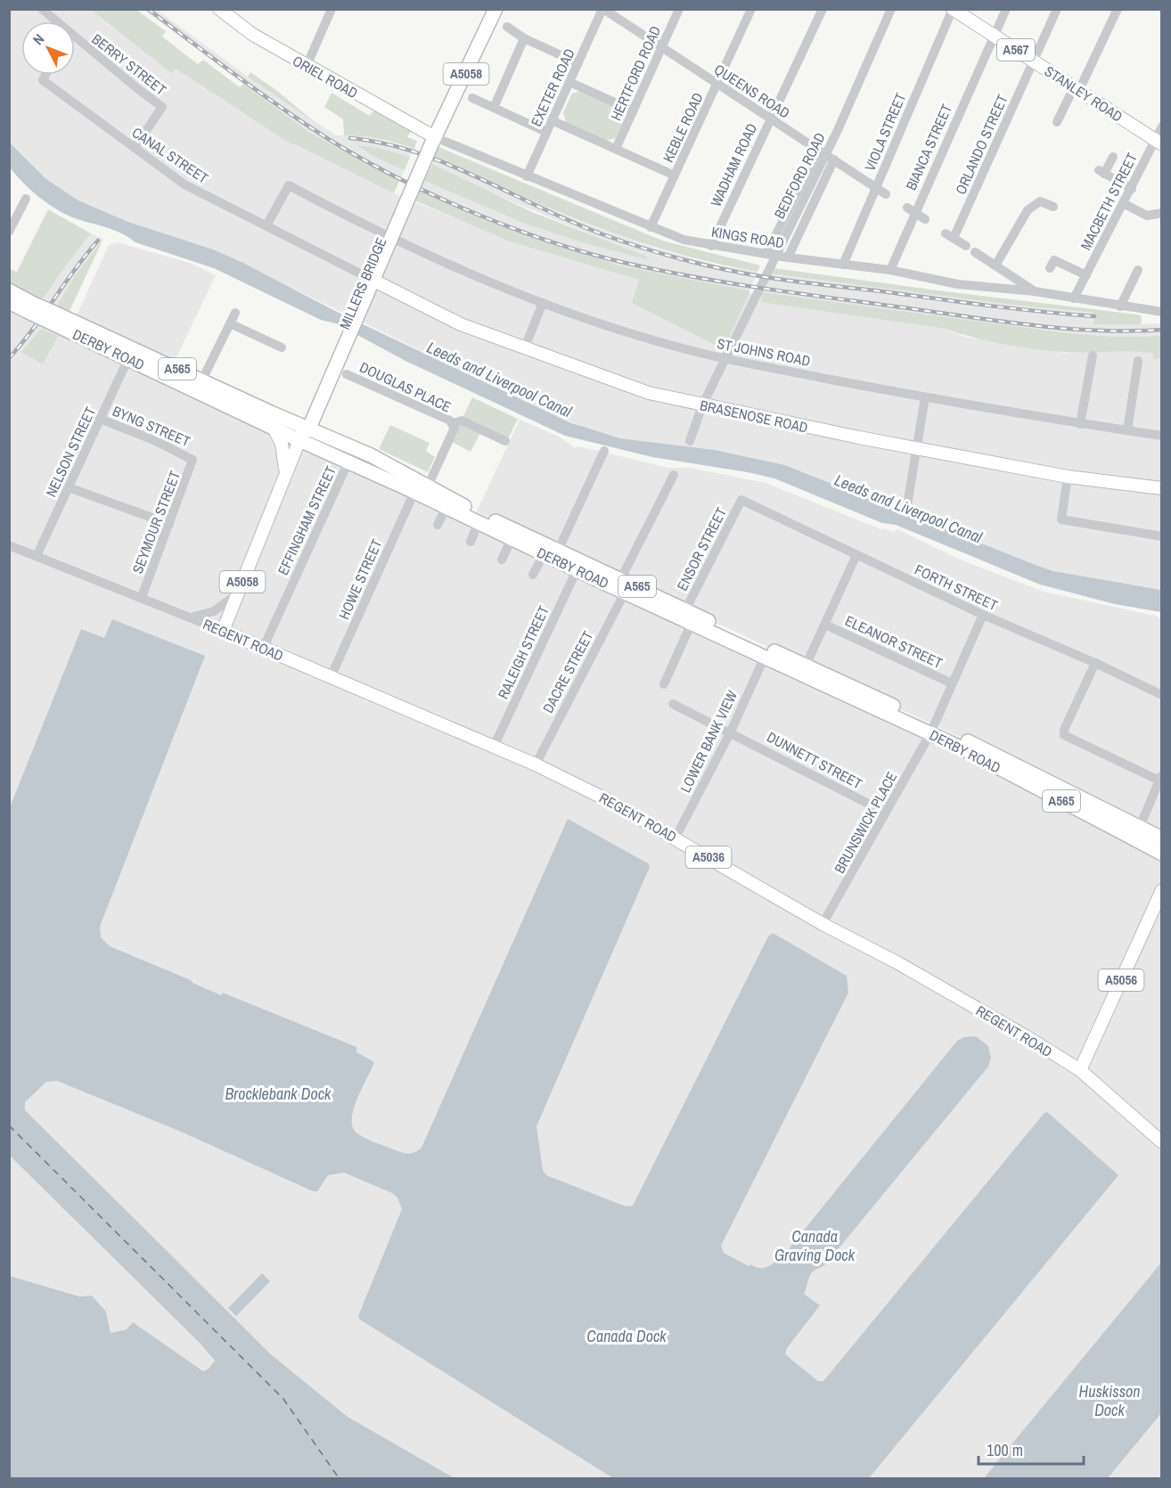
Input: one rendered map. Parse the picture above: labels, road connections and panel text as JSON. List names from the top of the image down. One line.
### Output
{"streets":{"highway":["A5058","MILLERS BRIDGE","DERBY ROAD","A565"],"main road":["A567","ORIEL ROAD","STANLEY ROAD","BRASENOSE ROAD","REGENT ROAD","A5036","A5056"],"street":["BERRY STREET","HERTFORD ROAD","EXETER ROAD","QUEENS ROAD","KEBLE ROAD","VIOLA STREET","ORLANDO STREET","BIANCA STREET","CANAL STREET","WADHAM ROAD","BEDFORD ROAD","MACBETH STREET","KINGS ROAD","ST JOHNS ROAD","DOUGLAS PLACE","BYNG STREET","NELSON STREET","EFFINGHAM STREET","SEYMOUR STREET","ENSOR STREET","HOWE STREET","FORTH STREET","ELEANOR STREET","RALEIGH STREET","DACRE STREET","LOWER BANK VIEW","DUNNETT STREET","BRUNSWICK PLACE"]},"crossings":[["BERRY STREET","CANAL STREET"],["HERTFORD ROAD","QUEENS ROAD"],["A5058","ORIEL ROAD"],["A5058","KINGS ROAD"],["A5058","MILLERS BRIDGE"],["ORIEL ROAD","KINGS ROAD"],["ORIEL ROAD","MILLERS BRIDGE"],["EXETER ROAD","QUEENS ROAD"],["EXETER ROAD","KINGS ROAD"],["QUEENS ROAD","KEBLE ROAD"],["QUEENS ROAD","VIOLA STREET"],["QUEENS ROAD","WADHAM ROAD"],["QUEENS ROAD","BEDFORD ROAD"],["STANLEY ROAD","VIOLA STREET"],["STANLEY ROAD","ORLANDO STREET"],["STANLEY ROAD","BIANCA STREET"],["STANLEY ROAD","MACBETH STREET"],["KEBLE ROAD","KINGS ROAD"],["VIOLA STREET","KINGS ROAD"],["BIANCA STREET","KINGS ROAD"],["CANAL STREET","MILLERS BRIDGE"],["CANAL STREET","ST JOHNS ROAD"],["CANAL STREET","BRASENOSE ROAD"],["WADHAM ROAD","KINGS ROAD"],["BEDFORD ROAD","KINGS ROAD"],["BEDFORD ROAD","ST JOHNS ROAD"],["BEDFORD ROAD","BRASENOSE ROAD"],["MACBETH STREET","KINGS ROAD"],["KINGS ROAD","MILLERS BRIDGE"],["MILLERS BRIDGE","DERBY ROAD"],["MILLERS BRIDGE","BRASENOSE ROAD"],["MILLERS BRIDGE","REGENT ROAD"],["DERBY ROAD","DOUGLAS PLACE"],["DERBY ROAD","NELSON STREET"],["DERBY ROAD","EFFINGHAM STREET"],["DERBY ROAD","ENSOR STREET"],["DERBY ROAD","HOWE STREET"],["DERBY ROAD","RALEIGH STREET"],["DERBY ROAD","DACRE STREET"],["DERBY ROAD","LOWER BANK VIEW"],["DERBY ROAD","BRUNSWICK PLACE"],["BYNG STREET","NELSON STREET"],["BYNG STREET","SEYMOUR STREET"],["NELSON STREET","REGENT ROAD"],["EFFINGHAM STREET","REGENT ROAD"],["SEYMOUR STREET","REGENT ROAD"],["ENSOR STREET","FORTH STREET"],["HOWE STREET","REGENT ROAD"],["FORTH STREET","BRUNSWICK PLACE"],["REGENT ROAD","RALEIGH STREET"],["REGENT ROAD","DACRE STREET"],["REGENT ROAD","LOWER BANK VIEW"],["REGENT ROAD","BRUNSWICK PLACE"],["REGENT ROAD","A5056"],["ELEANOR STREET","BRUNSWICK PLACE"],["LOWER BANK VIEW","DUNNETT STREET"],["DUNNETT STREET","BRUNSWICK PLACE"]],"water":["Leeds and Liverpool Canal","Brocklebank Dock","Canada Graving Dock","Canada Dock","Huskisson Dock"],"scale_bar":"100 m","north":"top left"}
